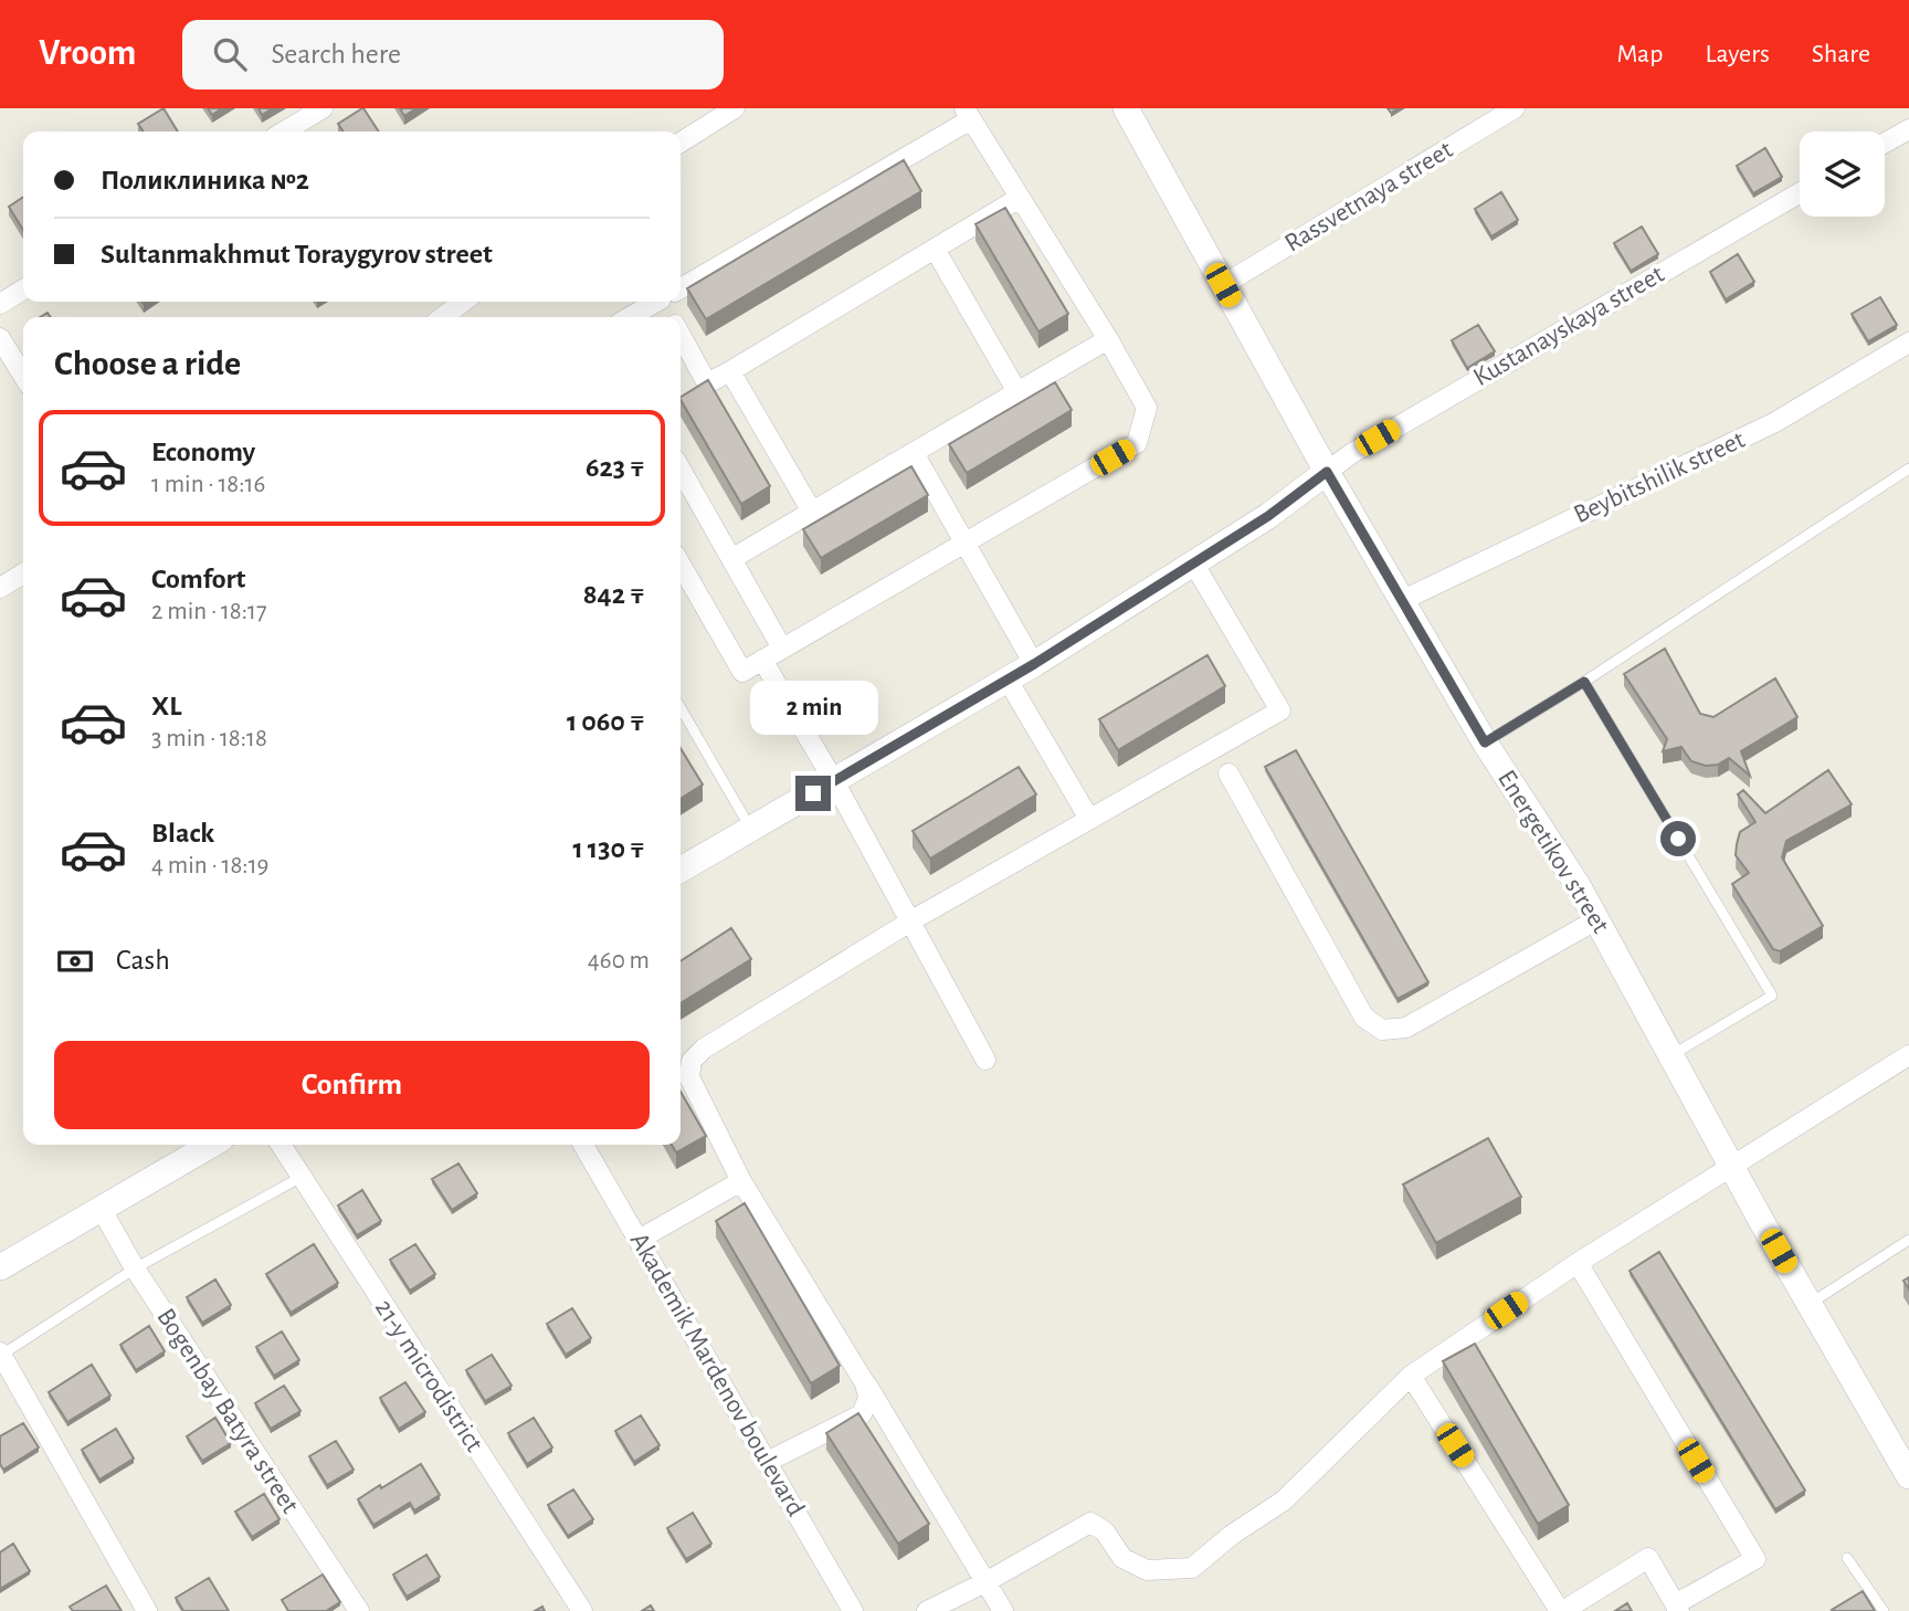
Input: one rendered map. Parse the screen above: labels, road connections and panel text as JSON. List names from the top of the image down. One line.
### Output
{"streets":{"main road":["Energetikov street"],"street":["Rassvetnaya street","Kustanayskaya street","Beybitshilik street","Akademik Mardenov boulevard","21-y microdistrict","Bogenbay Batyra street"]},"crossings":[["Rassvetnaya street","Energetikov street"],["Kustanayskaya street","Energetikov street"],["Beybitshilik street","Energetikov street"]],"page":{"header":"Vroom","search":"Search here","nav":["Map","Layers","Share"],"banner":["Поликлиника №2","Sultanmakhmut Toraygyrov street"],"heading":"Choose a ride","list":[{"name":"Economy","note":"1 min · 18:16","value":"623 ₸"},{"name":"Comfort","note":"2 min · 18:17","value":"842 ₸"},{"name":"XL","note":"3 min · 18:18","value":"1 060 ₸"},{"name":"Black","note":"4 min · 18:19","value":"1 130 ₸"}],"bubble":"2 min","pay":["Cash","460 m"],"buttons":"Confirm"}}
